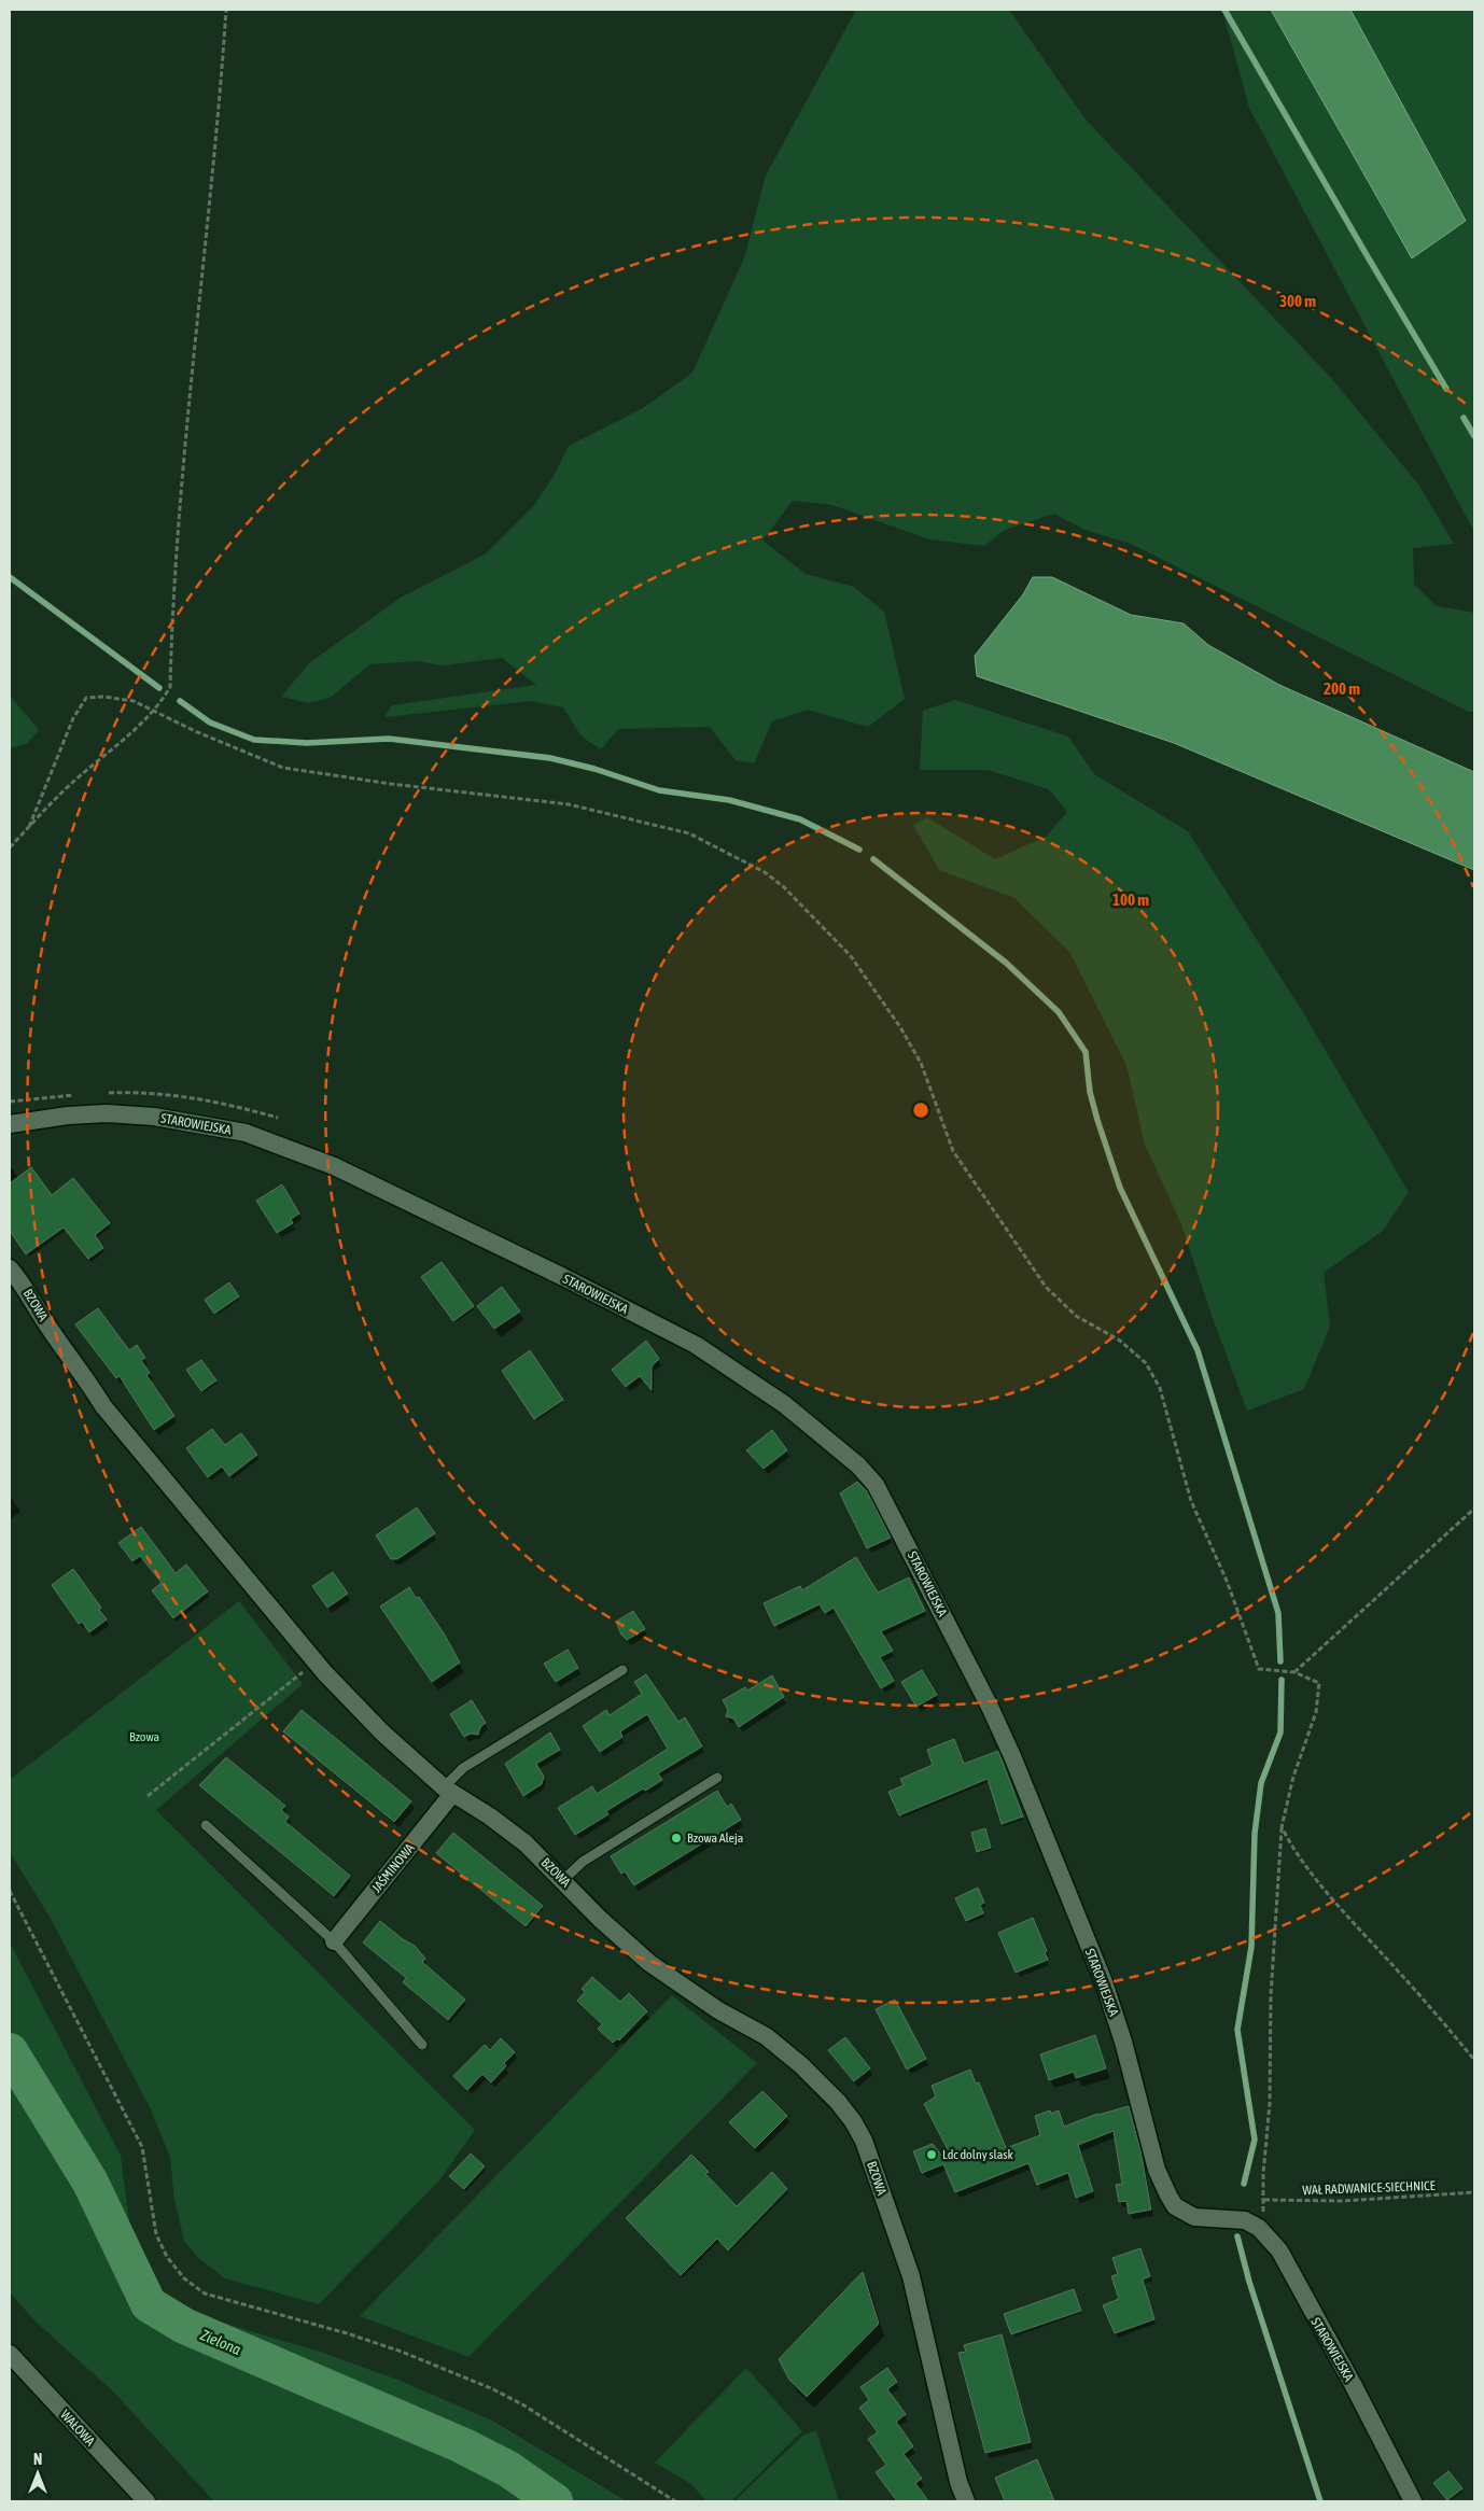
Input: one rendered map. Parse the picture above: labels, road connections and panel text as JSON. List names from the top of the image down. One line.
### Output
{"streets":{"street":["STAROWIEJSKA","BZOWA","JAŚMINOWA","WAŁOWA"],"path":["WAŁ RADWANICE-SIECHNICE"]},"crossings":[["BZOWA","JAŚMINOWA"]],"water":["Zielona"],"parks":["Bzowa"],"places":["Bzowa Aleja","Ldc dolny slask"],"north":"top","rings":["300 m","200 m","100 m"]}
